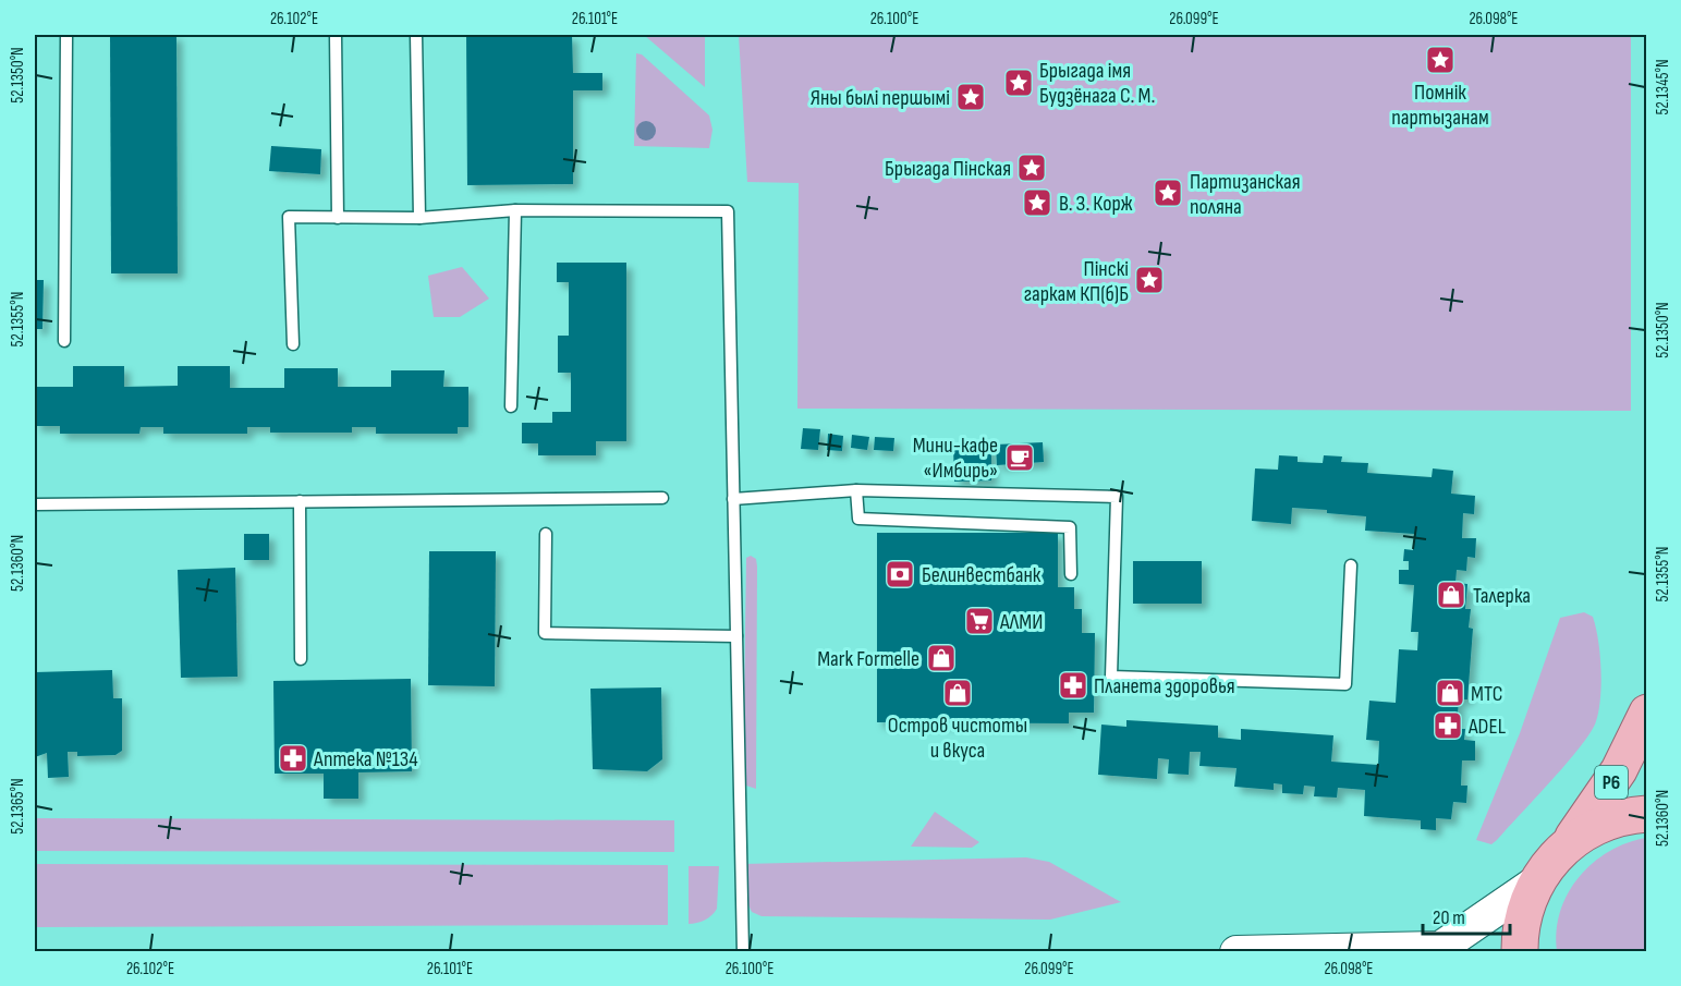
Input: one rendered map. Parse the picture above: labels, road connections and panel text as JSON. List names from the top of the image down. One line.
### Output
{"streets":{"main road":["Р6"]},"places":{"place":["Помнік партызанам","Брыгада імя Будзёнага С. М.","Яны былі першымі","Брыгада Пінская","Партизанская поляна","В. З. Корж","Пінскі гаркам КП(б)Б"],"cafe":["Мини-кафе «Имбирь»"],"bank":["Белинвестбанк"],"shop":["Талерка","Mark Formelle","Остров чистоты и вкуса","МТС"],"supermarket":["АЛМИ"],"pharmacy":["Планета здоровья","ADEL","Аптека №134"]},"scale_bar":"20 m","coordinates":["26.102°E","26.101°E","26.100°E","26.099°E","26.098°E","52.1350°N","52.1345°N","52.1355°N","52.1360°N","52.1365°N"]}
